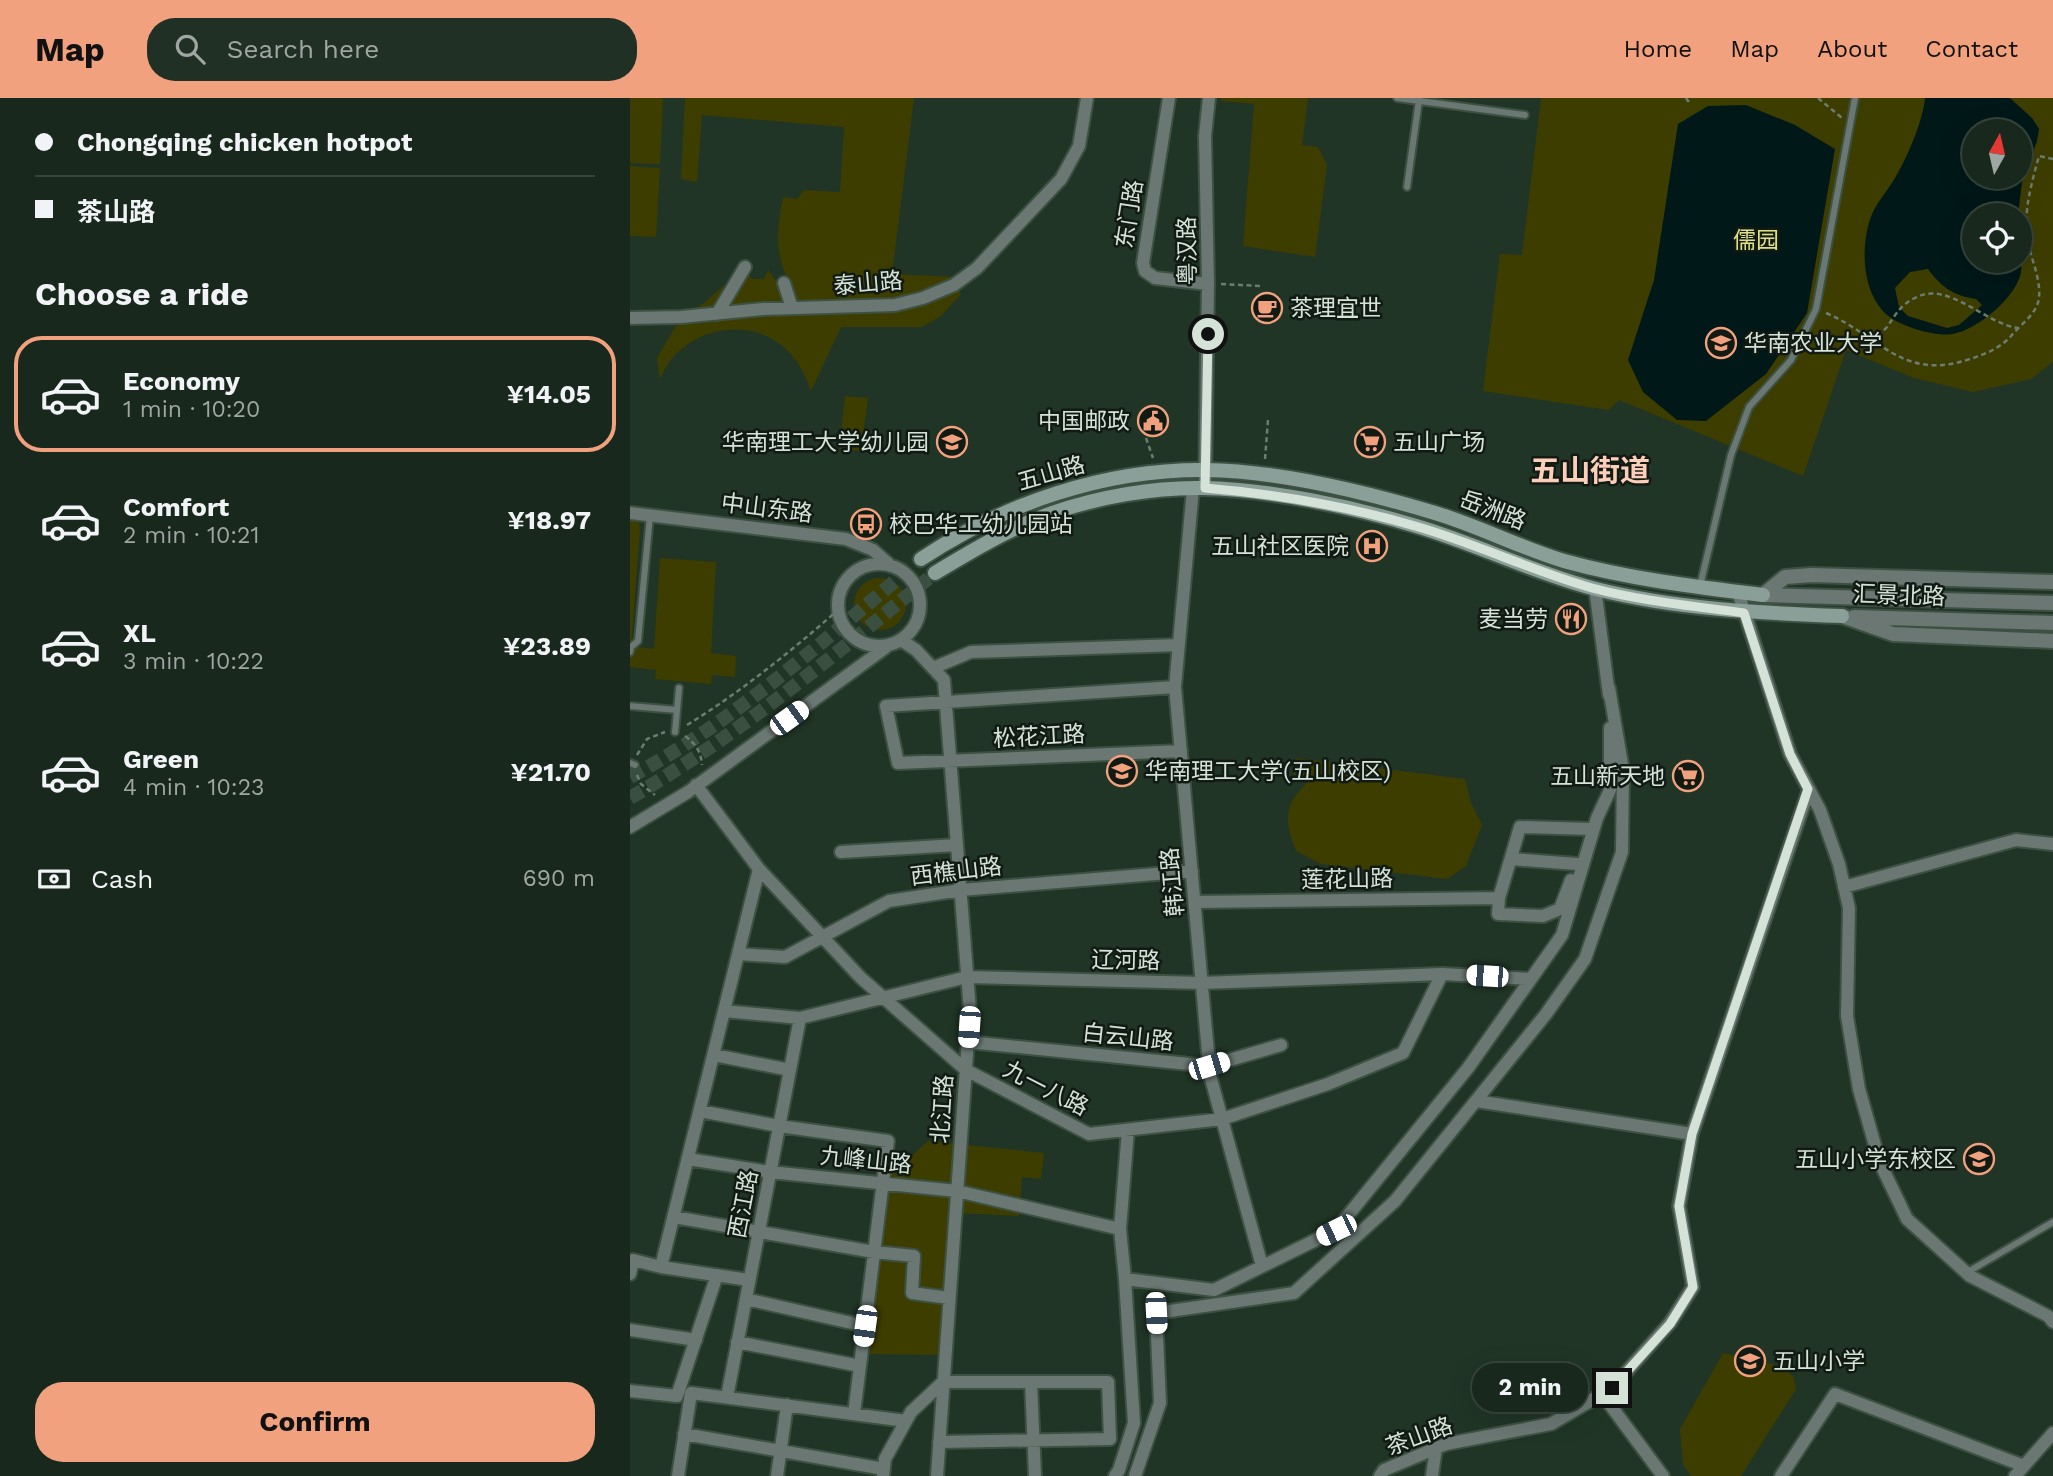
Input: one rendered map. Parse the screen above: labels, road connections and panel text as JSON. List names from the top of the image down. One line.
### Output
{"streets":{"main road":["五山路","岳洲路","汇景北路"],"street":["东门路","粤汉路","泰山路","中山东路","松花江路","西樵山路","莲花山路","韩江路","辽河路","白云山路","九一八路","北江路","九峰山路","西江路","茶山路"]},"crossings":[["东门路","粤汉路"],["粤汉路","五山路"],["粤汉路","岳洲路"],["粤汉路","韩江路"],["五山路","岳洲路"],["五山路","韩江路"],["中山东路","北江路"],["岳洲路","汇景北路"],["岳洲路","韩江路"],["松花江路","韩江路"],["松花江路","北江路"],["西樵山路","韩江路"],["西樵山路","九一八路"],["西樵山路","北江路"],["莲花山路","韩江路"],["韩江路","辽河路"],["韩江路","白云山路"],["韩江路","九一八路"],["辽河路","九一八路"],["辽河路","北江路"],["辽河路","西江路"],["白云山路","北江路"],["九一八路","北江路"],["北江路","九峰山路"],["九峰山路","西江路"]],"districts":["五山街道"],"parks":["儒园"],"places":{"cafe":["茶理宜世"],"school or university":["华南农业大学","华南理工大学幼儿园","华南理工大学(五山校区)","五山小学东校区","五山小学"],"public building":["中国邮政"],"supermarket":["五山广场","五山新天地"],"bus stop":["校巴华工幼儿园站"],"hospital":["五山社区医院"],"restaurant":["麦当劳"]},"north":"top","page":{"header":"Map","search":"Search here","nav":["Home","Map","About","Contact"],"banner":["Chongqing chicken hotpot","茶山路"],"heading":"Choose a ride","list":[{"name":"Economy","note":"1 min · 10:20","value":"¥14.05"},{"name":"Comfort","note":"2 min · 10:21","value":"¥18.97"},{"name":"XL","note":"3 min · 10:22","value":"¥23.89"},{"name":"Green","note":"4 min · 10:23","value":"¥21.70"}],"pay":["Cash","690 m"],"bubble":"2 min","buttons":"Confirm"}}
